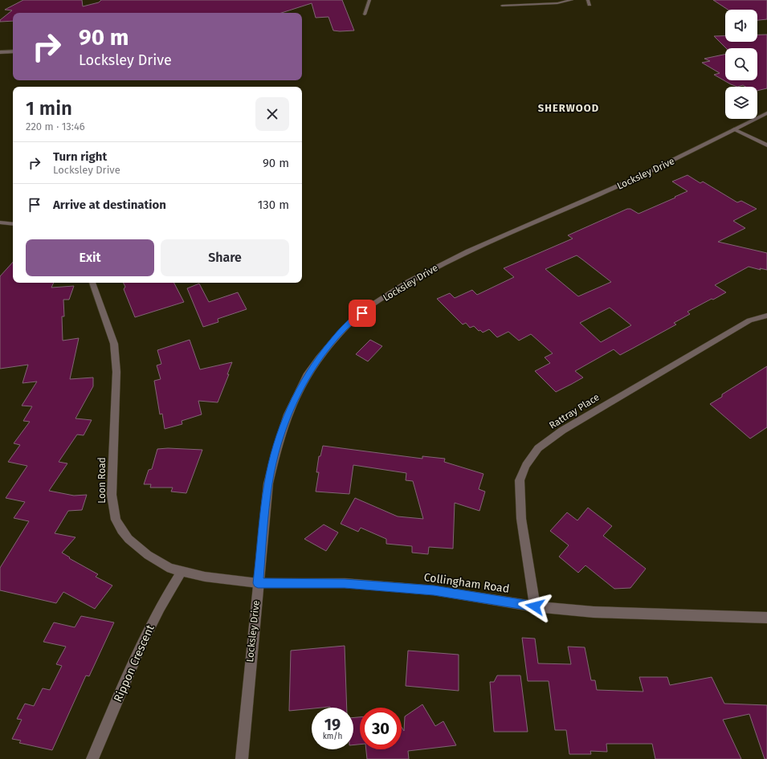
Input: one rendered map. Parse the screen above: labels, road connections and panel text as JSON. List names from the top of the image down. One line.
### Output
{"streets":{"street":["Locksley Drive","Rattray Place","Loon Road","Collingham Road","Rippon Crescent"]},"crossings":[["Locksley Drive","Loon Road"],["Locksley Drive","Collingham Road"],["Rattray Place","Collingham Road"],["Loon Road","Collingham Road"],["Loon Road","Rippon Crescent"]],"districts":["SHERWOOD"],"page":{"turn":["90 m","Locksley Drive"],"heading":["1 min","220 m · 13:46"],"list":[{"name":"Turn right","note":"Locksley Drive","value":"90 m"},{"name":"Arrive at destination","value":"130 m"}],"buttons":["Exit","Share"],"speed":"19 km/h","limit":"30"}}
